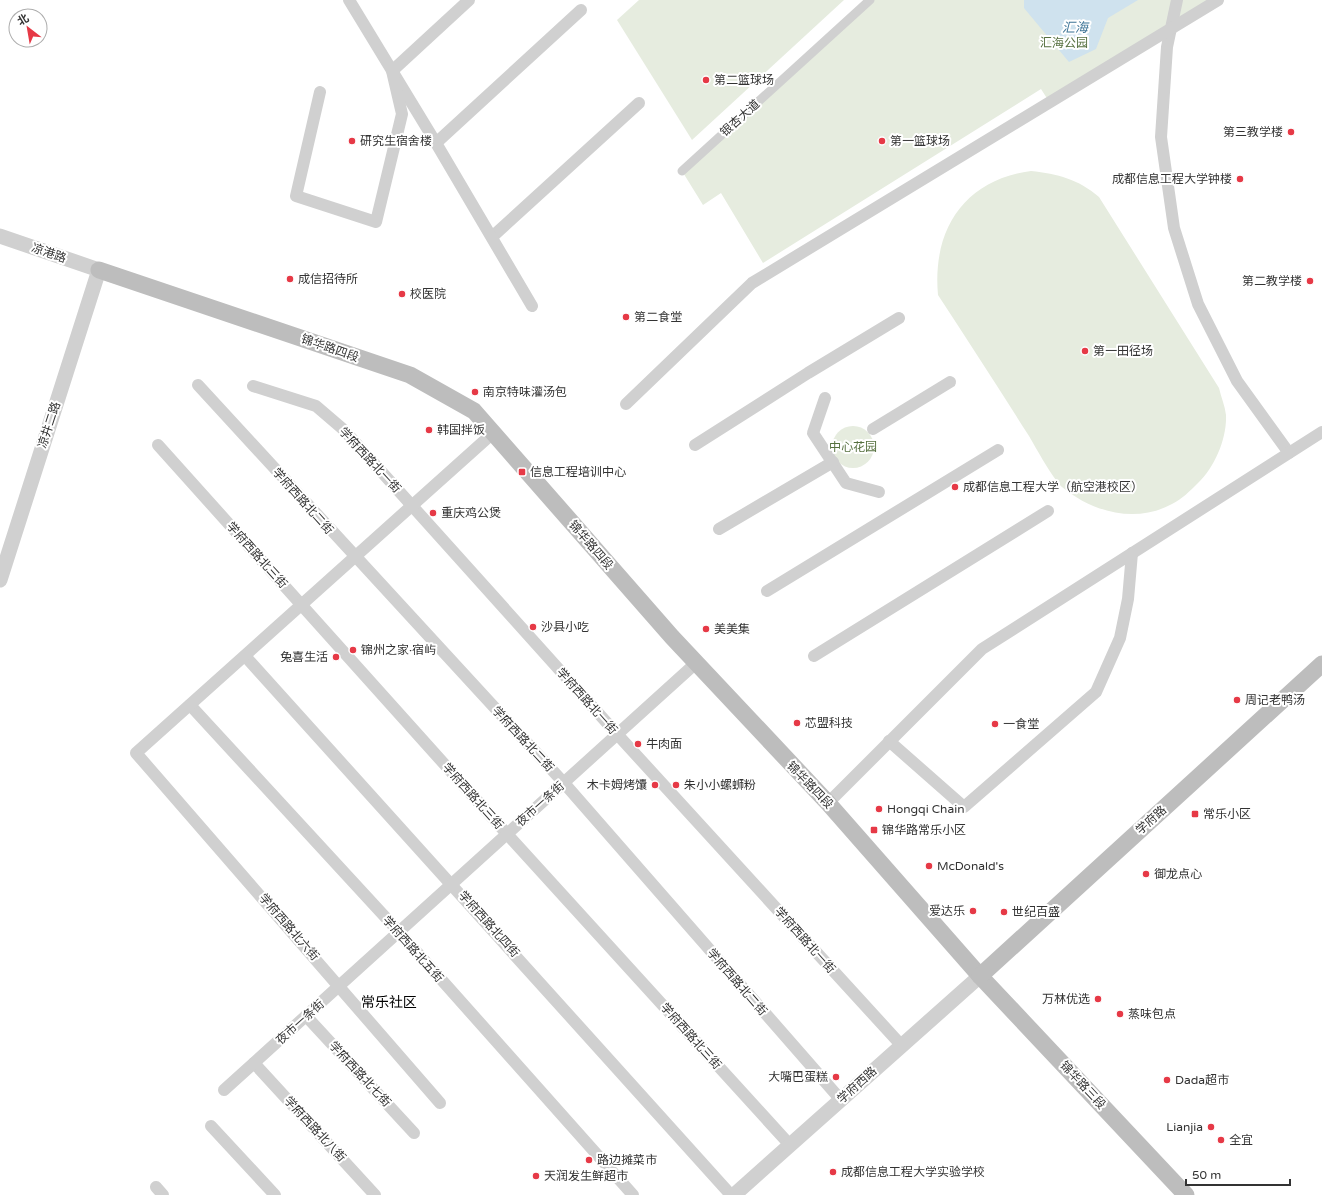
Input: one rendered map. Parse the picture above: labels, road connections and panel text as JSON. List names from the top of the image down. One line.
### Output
{"streets":{"main road":["锦华路四段","学府路","锦华路三段"],"street":["银杏大道","凉港路","凉井二路","学府西路北一街","学府西路北二街","学府西路北三街","夜市一条街","学府西路北四街","学府西路北六街","学府西路北五街","学府西路北七街","学府西路","学府西路北八街"]},"crossings":[["凉港路","锦华路四段"],["凉港路","凉井二路"],["锦华路四段","凉井二路"],["锦华路四段","夜市一条街"],["锦华路四段","学府路"],["锦华路四段","学府西路"],["锦华路四段","锦华路三段"],["学府西路北一街","夜市一条街"],["学府西路北一街","学府西路"],["学府西路北二街","夜市一条街"],["学府西路北二街","学府西路"],["学府西路北三街","夜市一条街"],["学府西路北三街","学府西路"],["夜市一条街","学府西路北四街"],["夜市一条街","学府西路北六街"],["夜市一条街","学府西路北五街"],["夜市一条街","学府西路北七街"],["夜市一条街","学府西路北八街"],["学府路","学府西路"],["学府路","锦华路三段"],["学府西路北四街","学府西路"],["学府西路北六街","学府西路北五街"],["学府西路","锦华路三段"]],"districts":["常乐社区"],"water":["汇海"],"parks":["汇海公园","中心花园"],"places":{"other":["第二篮球场","第三教学楼","研究生宿舍楼","第一篮球场","成都信息工程大学钟楼","成信招待所","第二教学楼","校医院","第二食堂","第一田径场","南京特味灌汤包","韩国拌饭","成都信息工程大学（航空港校区）","重庆鸡公煲","沙县小吃","美美集","锦州之家·宿屿","兔喜生活","周记老鸭汤","芯盟科技","一食堂","牛肉面","木卡姆烤馕","朱小小螺蛳粉","Hongqi Chain","McDonald's","御龙点心","爱达乐","世纪百盛","万林优选","蒸味包点","大嘴巴蛋糕","Dada超市","Lianjia","全宜","路边摊菜市","成都信息工程大学实验学校","天润发生鲜超市"],"transit":["信息工程培训中心","常乐小区","锦华路常乐小区"]},"scale_bar":"50 m","north":"top left"}
